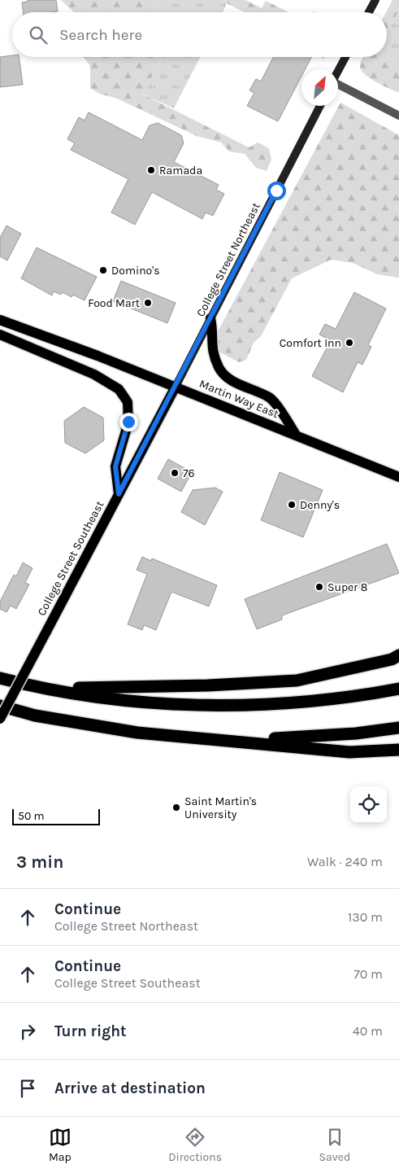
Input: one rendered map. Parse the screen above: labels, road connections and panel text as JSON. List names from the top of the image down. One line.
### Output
{"streets":{"main road":["Martin Way East","College Street Southeast"],"street":["College Street Northeast"]},"crossings":[["College Street Northeast","Martin Way East"],["College Street Northeast","College Street Southeast"],["Martin Way East","College Street Southeast"]],"places":["Ramada","Domino's","Food Mart","Comfort Inn","76","Denny's","Super 8","Saint Martin's University"],"scale_bar":"50 m","north":"top right","page":{"search":"Search here","scale":"50 m","heading":["3 min","Walk · 240 m"],"list":[["Continue","College Street Northeast","130 m"],["Continue","College Street Southeast","70 m"],["Turn right","40 m"],"Arrive at destination"],"nav":["Map","Directions","Saved"]}}
